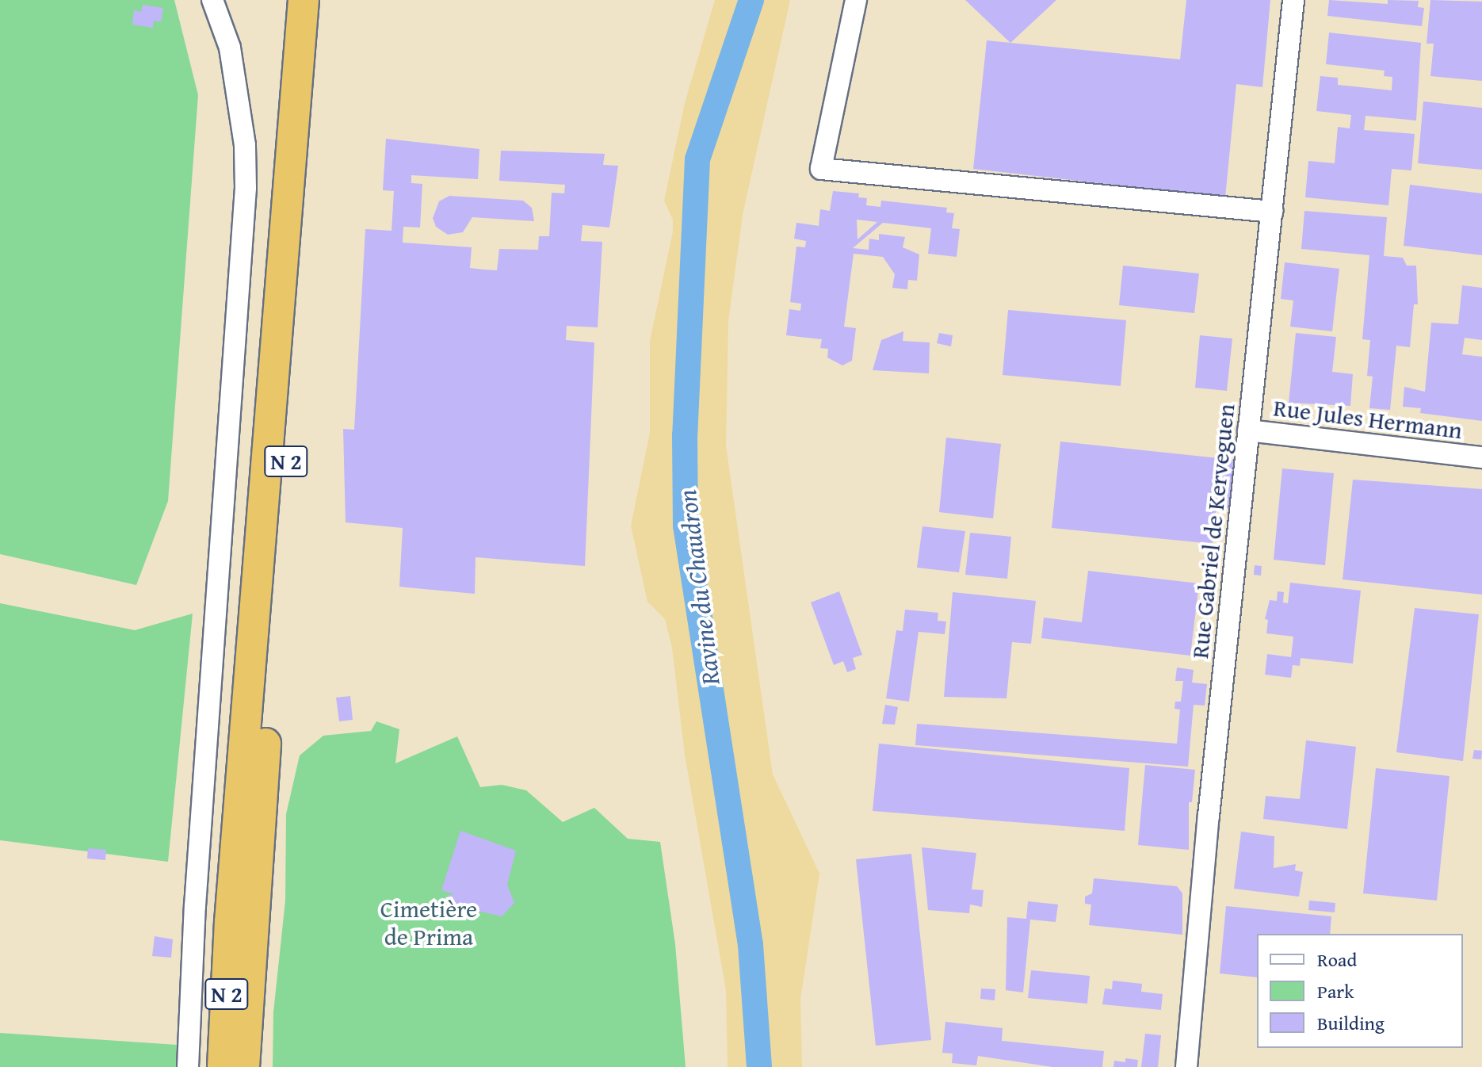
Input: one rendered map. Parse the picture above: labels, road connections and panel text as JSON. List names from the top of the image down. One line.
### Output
{"streets":{"highway":["N 2"],"street":["Rue Jules Hermann","Rue Gabriel de Kerveguen"]},"crossings":[["Rue Jules Hermann","Rue Gabriel de Kerveguen"]],"water":["Ravine du Chaudron"],"parks":["Cimetière de Prima"],"legend":["Road","Park","Building"]}
